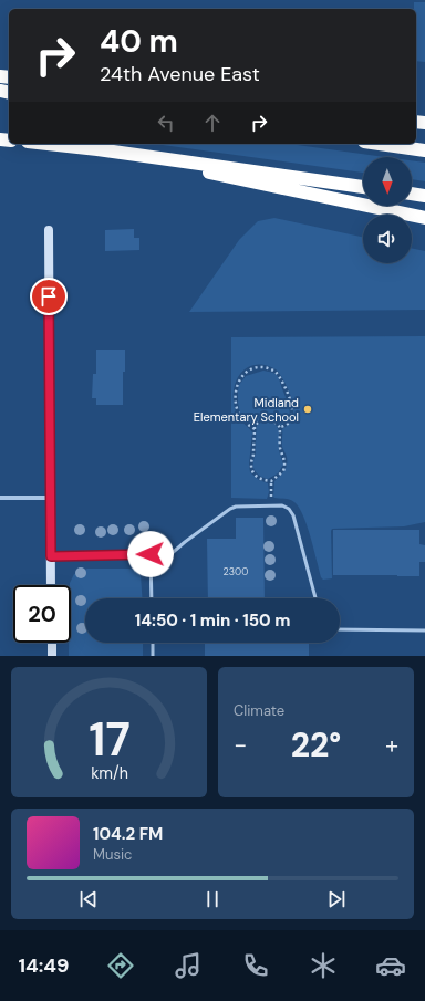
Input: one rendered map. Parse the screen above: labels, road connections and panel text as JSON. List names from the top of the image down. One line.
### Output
{"places":["Midland Elementary School"],"house_numbers":["2300"],"north":"bottom","page":{"turn":["40 m","24th Avenue East"],"limit":"20","trip":"14:50 · 1 min · 150 m","tile":"Climate","heat":["−","22°","+"],"song":["104.2 FM","Music"],"tabs":"14:49","gauge":["17","km/h"]}}
